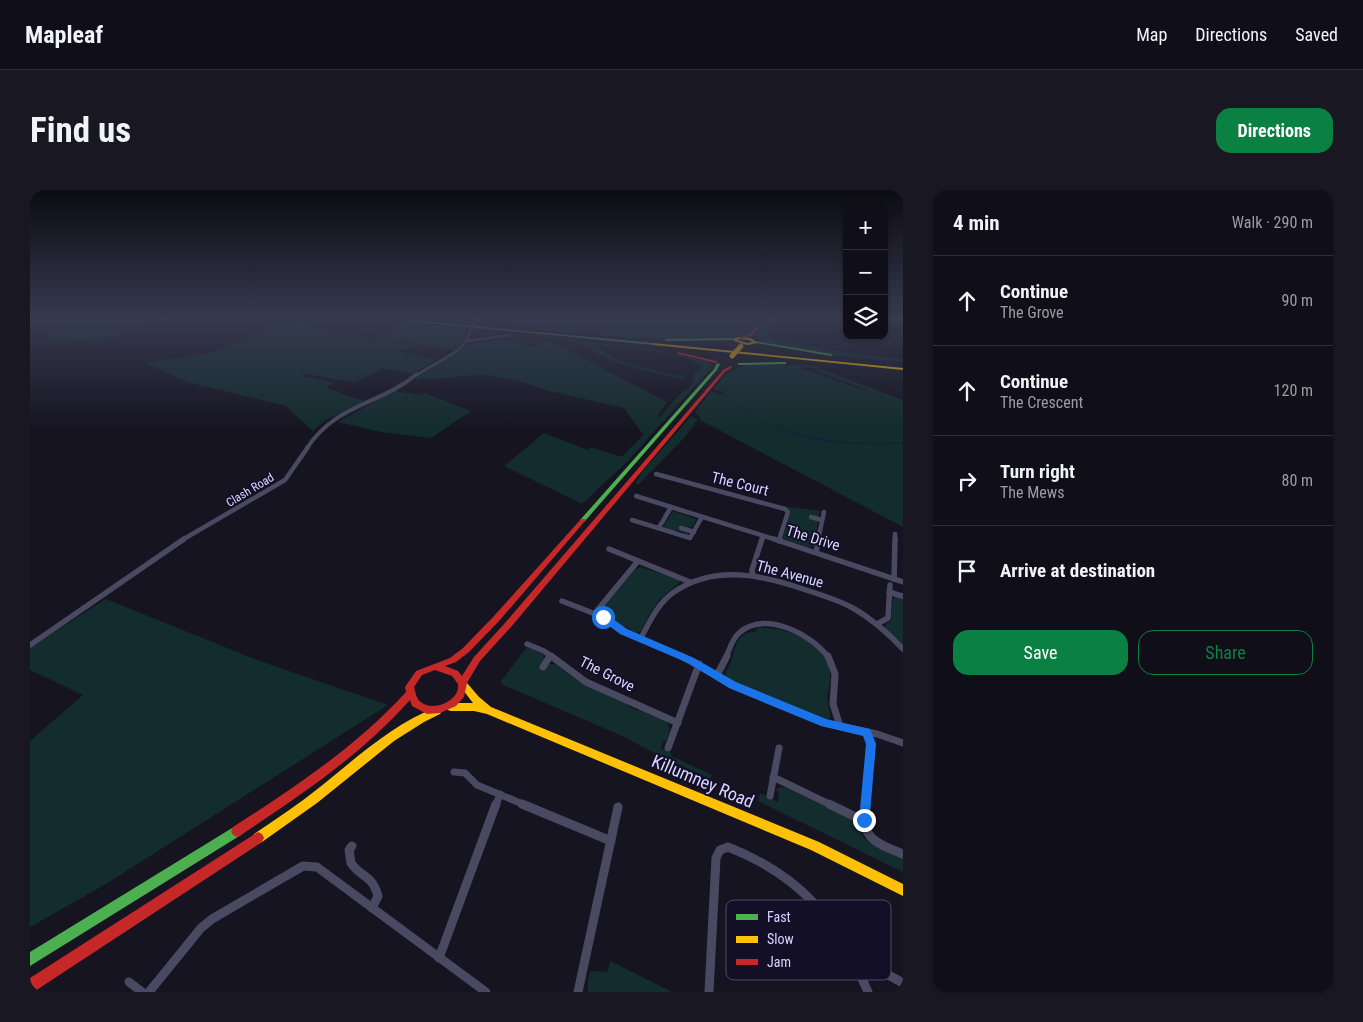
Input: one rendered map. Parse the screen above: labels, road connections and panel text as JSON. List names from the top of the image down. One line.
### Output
{"streets":{"main road":["Killumney Road"],"street":["The Court","Clash Road","The Drive","The Avenue","The Grove"]},"crossings":[["The Court","The Drive"],["The Drive","The Avenue"]],"legend":["Fast","Slow","Jam"],"page":{"header":"Mapleaf","nav":["Map","Directions","Saved"],"buttons":["Directions",["Save","Share"]],"title":"Find us","heading":["4 min","Walk · 290 m"],"map_buttons":["+","−"],"list":[["Continue","The Grove","90 m"],["Continue","The Crescent","120 m"],["Turn right","The Mews","80 m"],"Arrive at destination"]}}
